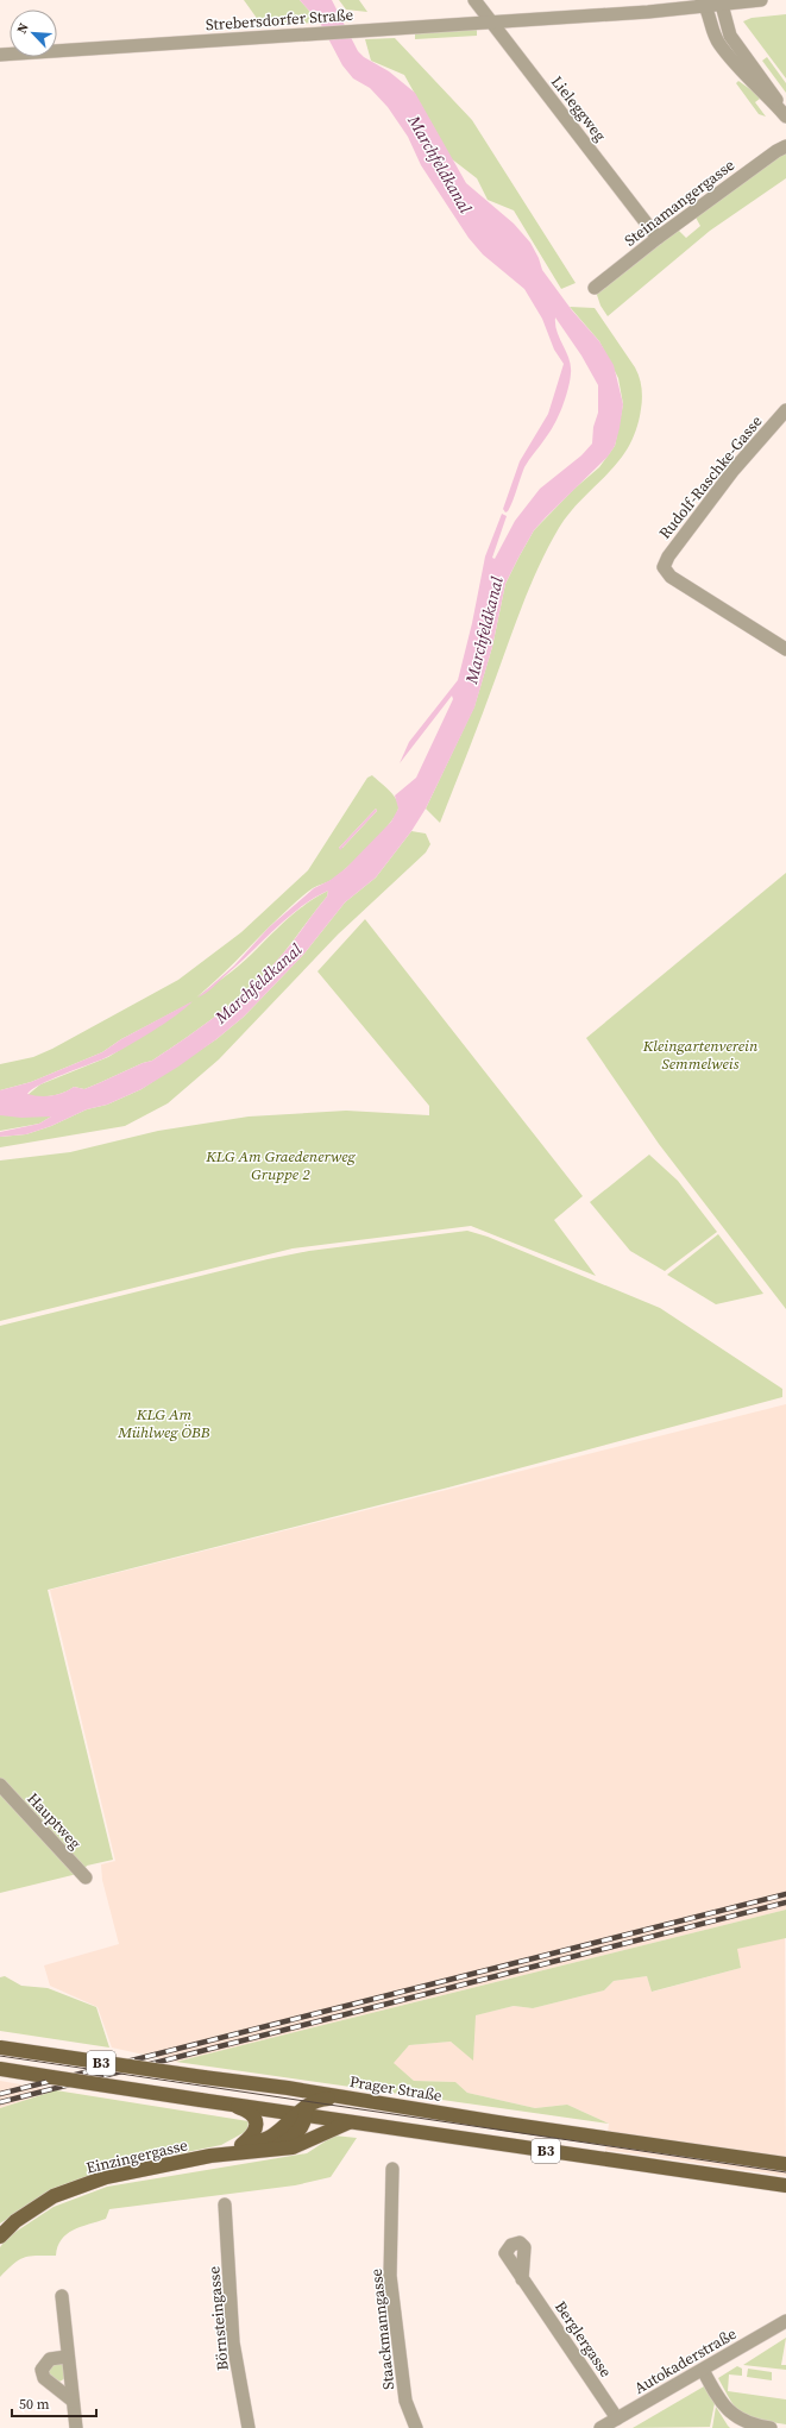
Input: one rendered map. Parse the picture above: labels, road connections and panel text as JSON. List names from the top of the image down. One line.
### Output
{"streets":{"main road":["B3","Prager Straße","Einzingergasse"],"street":["Strebersdorfer Straße","Lieleggweg","Steinamangergasse","Rudolf-Raschke-Gasse","Hauptweg","Börnsteingasse","Staackmanngasse","Berglergasse","Autokaderstraße"]},"crossings":[["Strebersdorfer Straße","Lieleggweg"],["Lieleggweg","Steinamangergasse"],["B3","Einzingergasse"],["Prager Straße","Einzingergasse"],["Berglergasse","Autokaderstraße"]],"water":["Marchfeldkanal"],"parks":["Kleingartenverein Semmelweis","KLG Am Graedenerweg Gruppe 2","KLG Am Mühlweg ÖBB"],"scale_bar":"50 m","north":"top left"}
